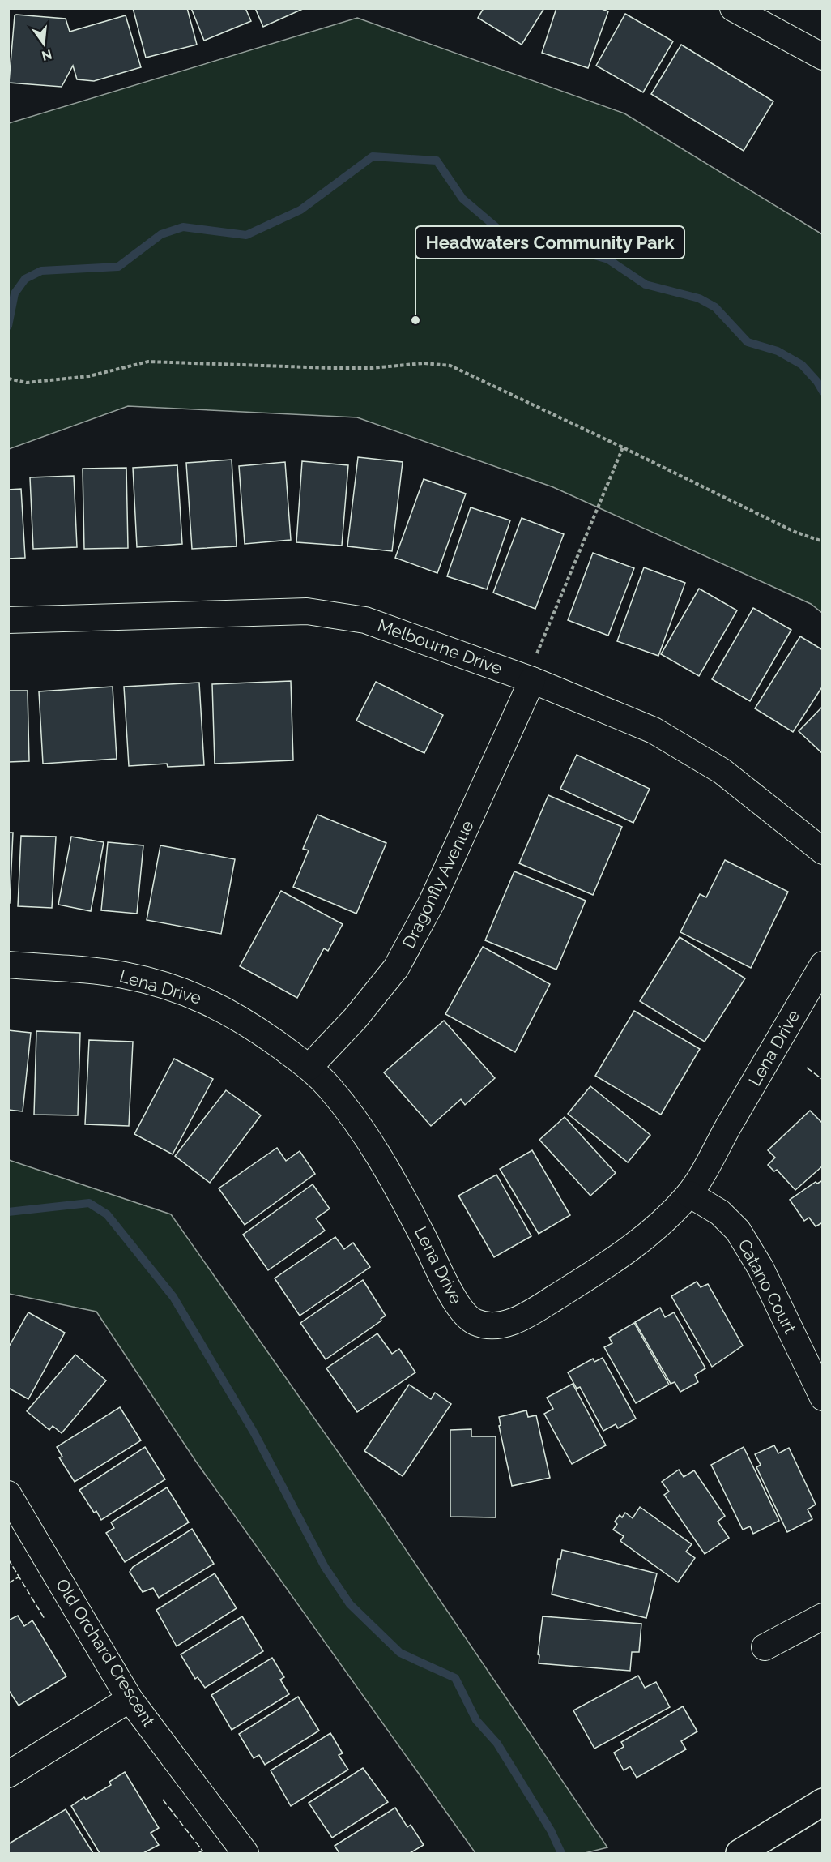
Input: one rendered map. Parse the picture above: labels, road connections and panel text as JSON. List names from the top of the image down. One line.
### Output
{"streets":{"street":["Melbourne Drive","Dragonfly Avenue","Lena Drive","Catano Court","Old Orchard Crescent"]},"crossings":[["Melbourne Drive","Dragonfly Avenue"],["Dragonfly Avenue","Lena Drive"],["Lena Drive","Catano Court"]],"places":["Headwaters Community Park"],"north":"bottom"}
